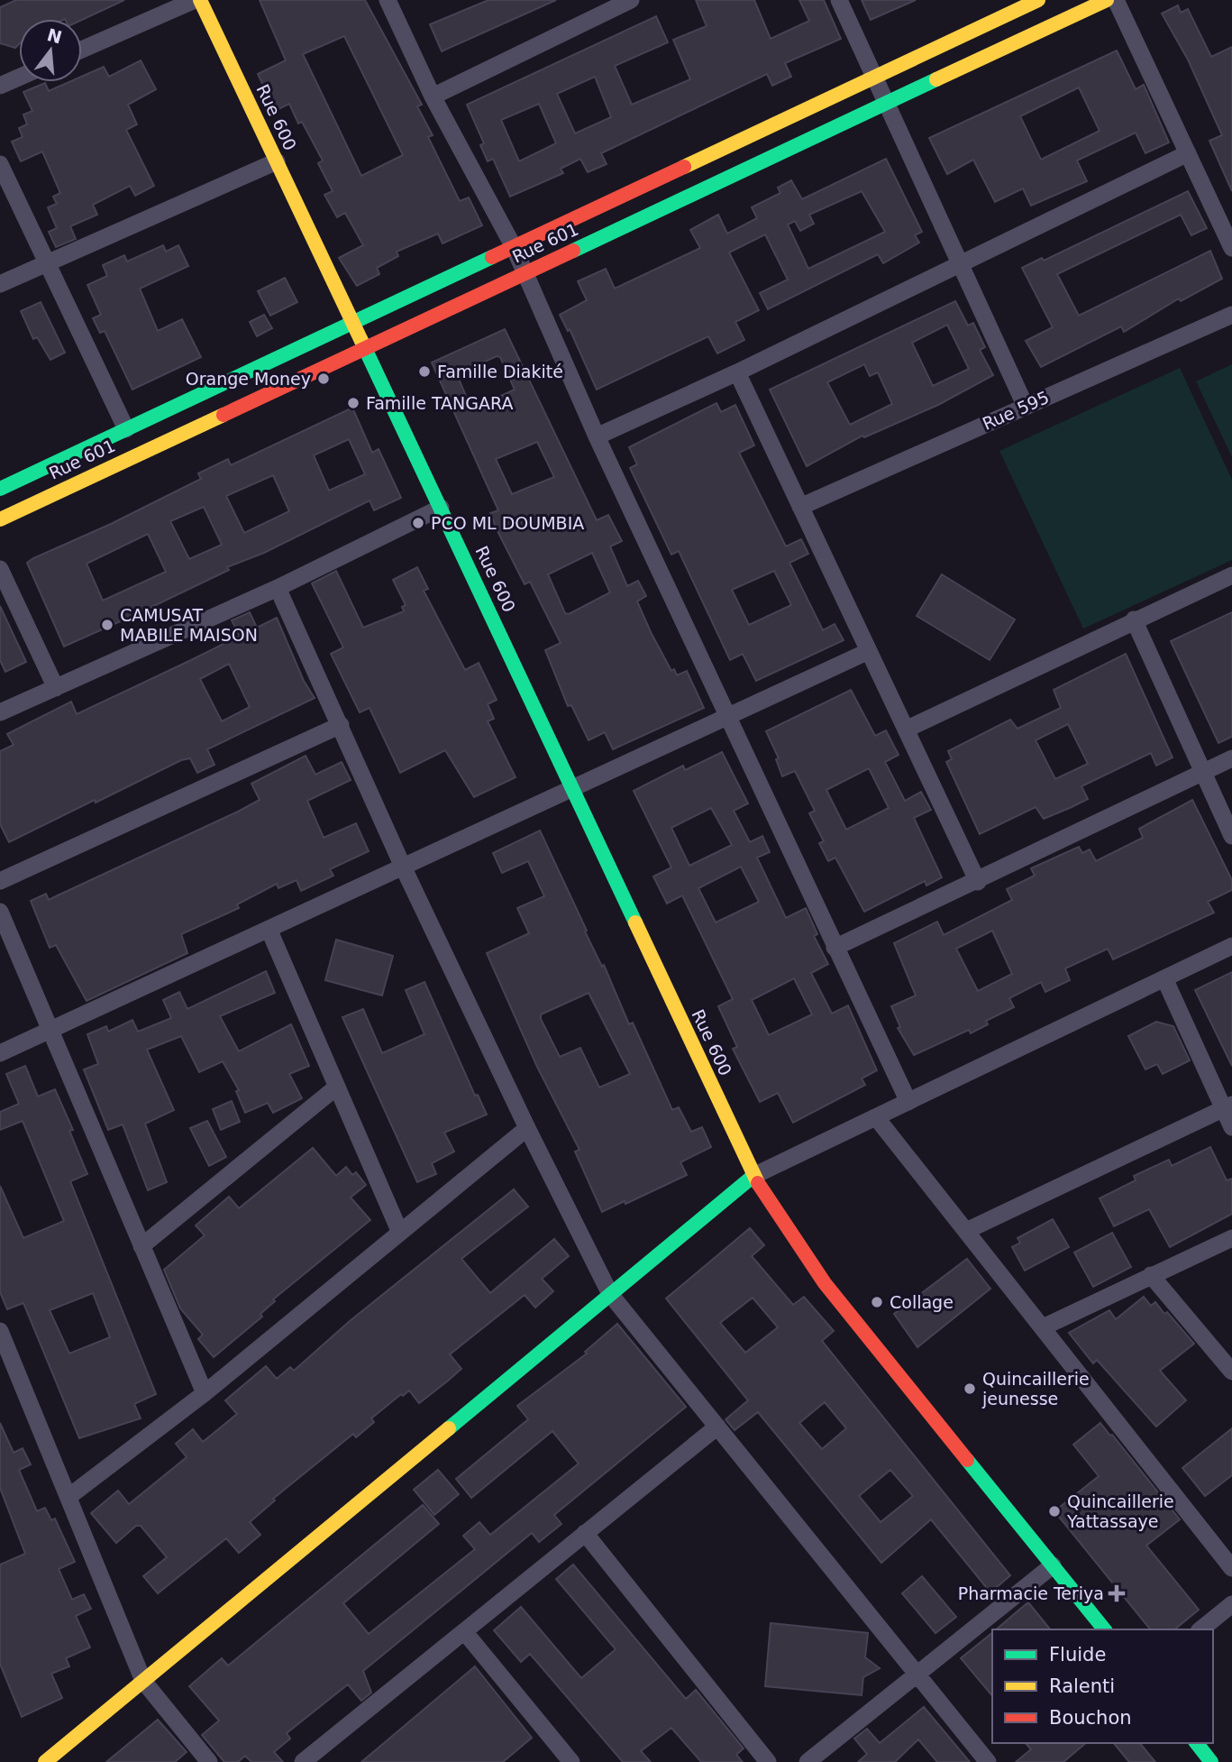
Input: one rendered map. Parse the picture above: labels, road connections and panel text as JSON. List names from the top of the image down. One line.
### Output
{"streets":{"street":["Rue 600","Rue 601","Rue 595"]},"crossings":[["Rue 600","Rue 601"]],"places":{"other":["Famille Diakité","Orange Money","Famille TANGARA","PCO ML DOUMBIA","CAMUSAT MABILE MAISON","Collage","Quincaillerie jeunesse","Quincaillerie Yattassaye"],"health":["Pharmacie Teriya"]},"legend":["Fluide","Ralenti","Bouchon"],"north":"top"}
